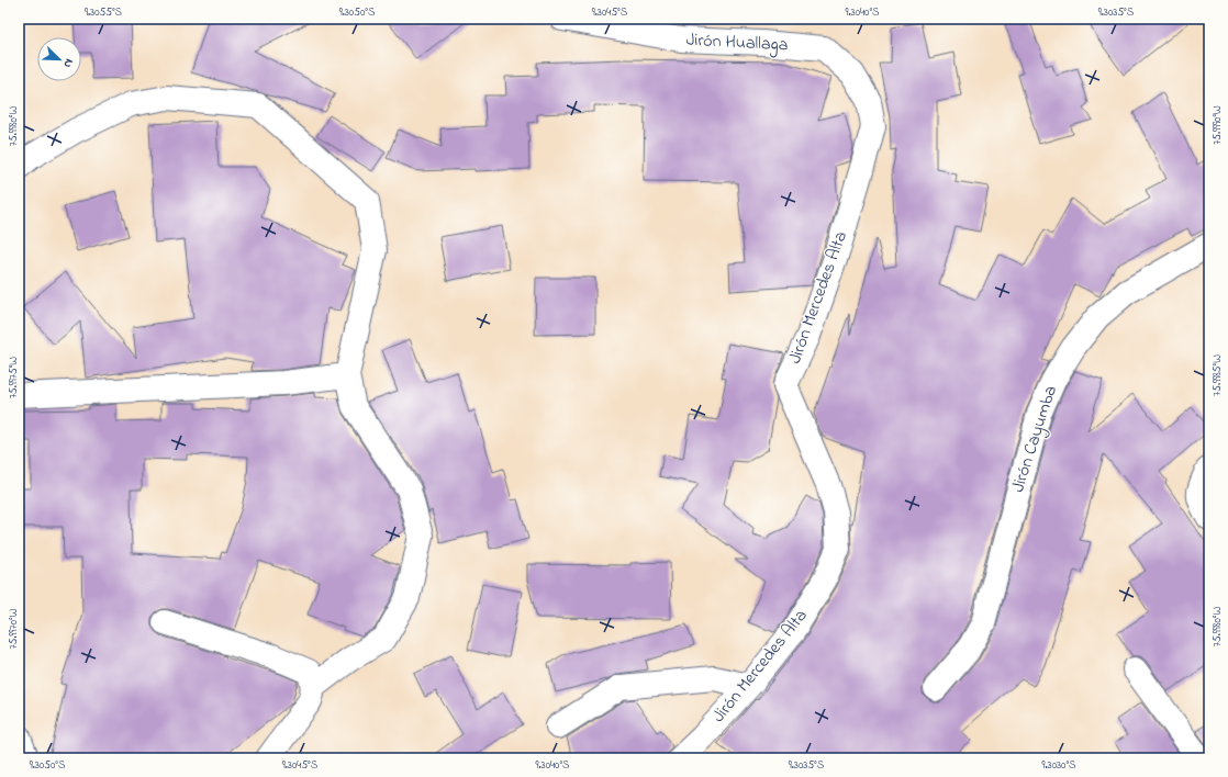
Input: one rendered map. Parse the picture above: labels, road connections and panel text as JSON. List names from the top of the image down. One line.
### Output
{"streets":{"street":["Jirón Huallaga","Jirón Mercedes Alta","Jirón Cayumba"]},"crossings":[["Jirón Huallaga","Jirón Mercedes Alta"]],"north":"bottom right","coordinates":["9.3055°S","9.3050°S","9.3045°S","9.3040°S","9.3035°S","75.9990°W","75.9980°W","75.9985°W","75.9975°W","75.9970°W","9.3030°S"]}
